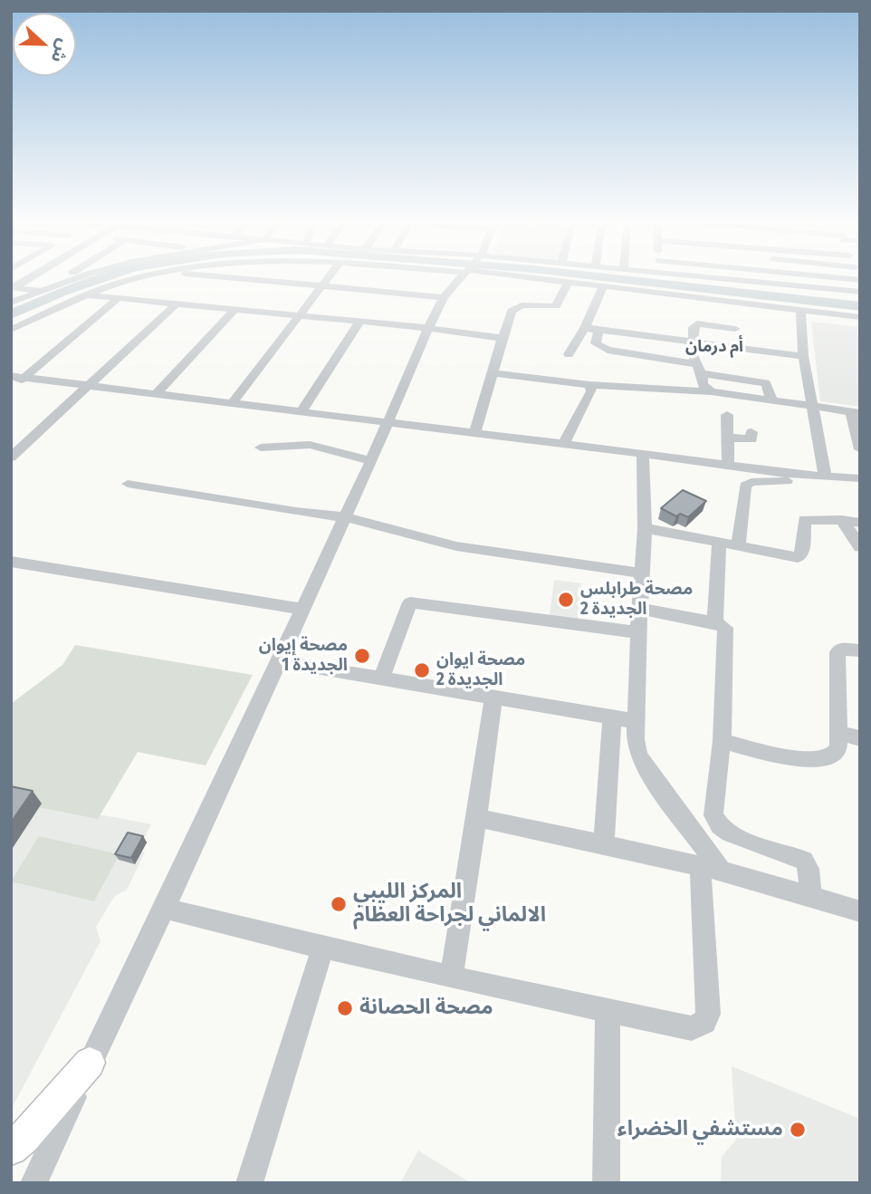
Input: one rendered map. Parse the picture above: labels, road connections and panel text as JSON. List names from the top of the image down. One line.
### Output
{"districts":["أم درمان"],"places":["مصحة طرابلس الجديدة 2","مصحة إيوان الجديدة 1","مصحة ايوان الجديدة 2","المركز الليبي الالماني لجراحة العظام","مصحة الحصانة","مستشفي الخضراء"],"north":"right"}
